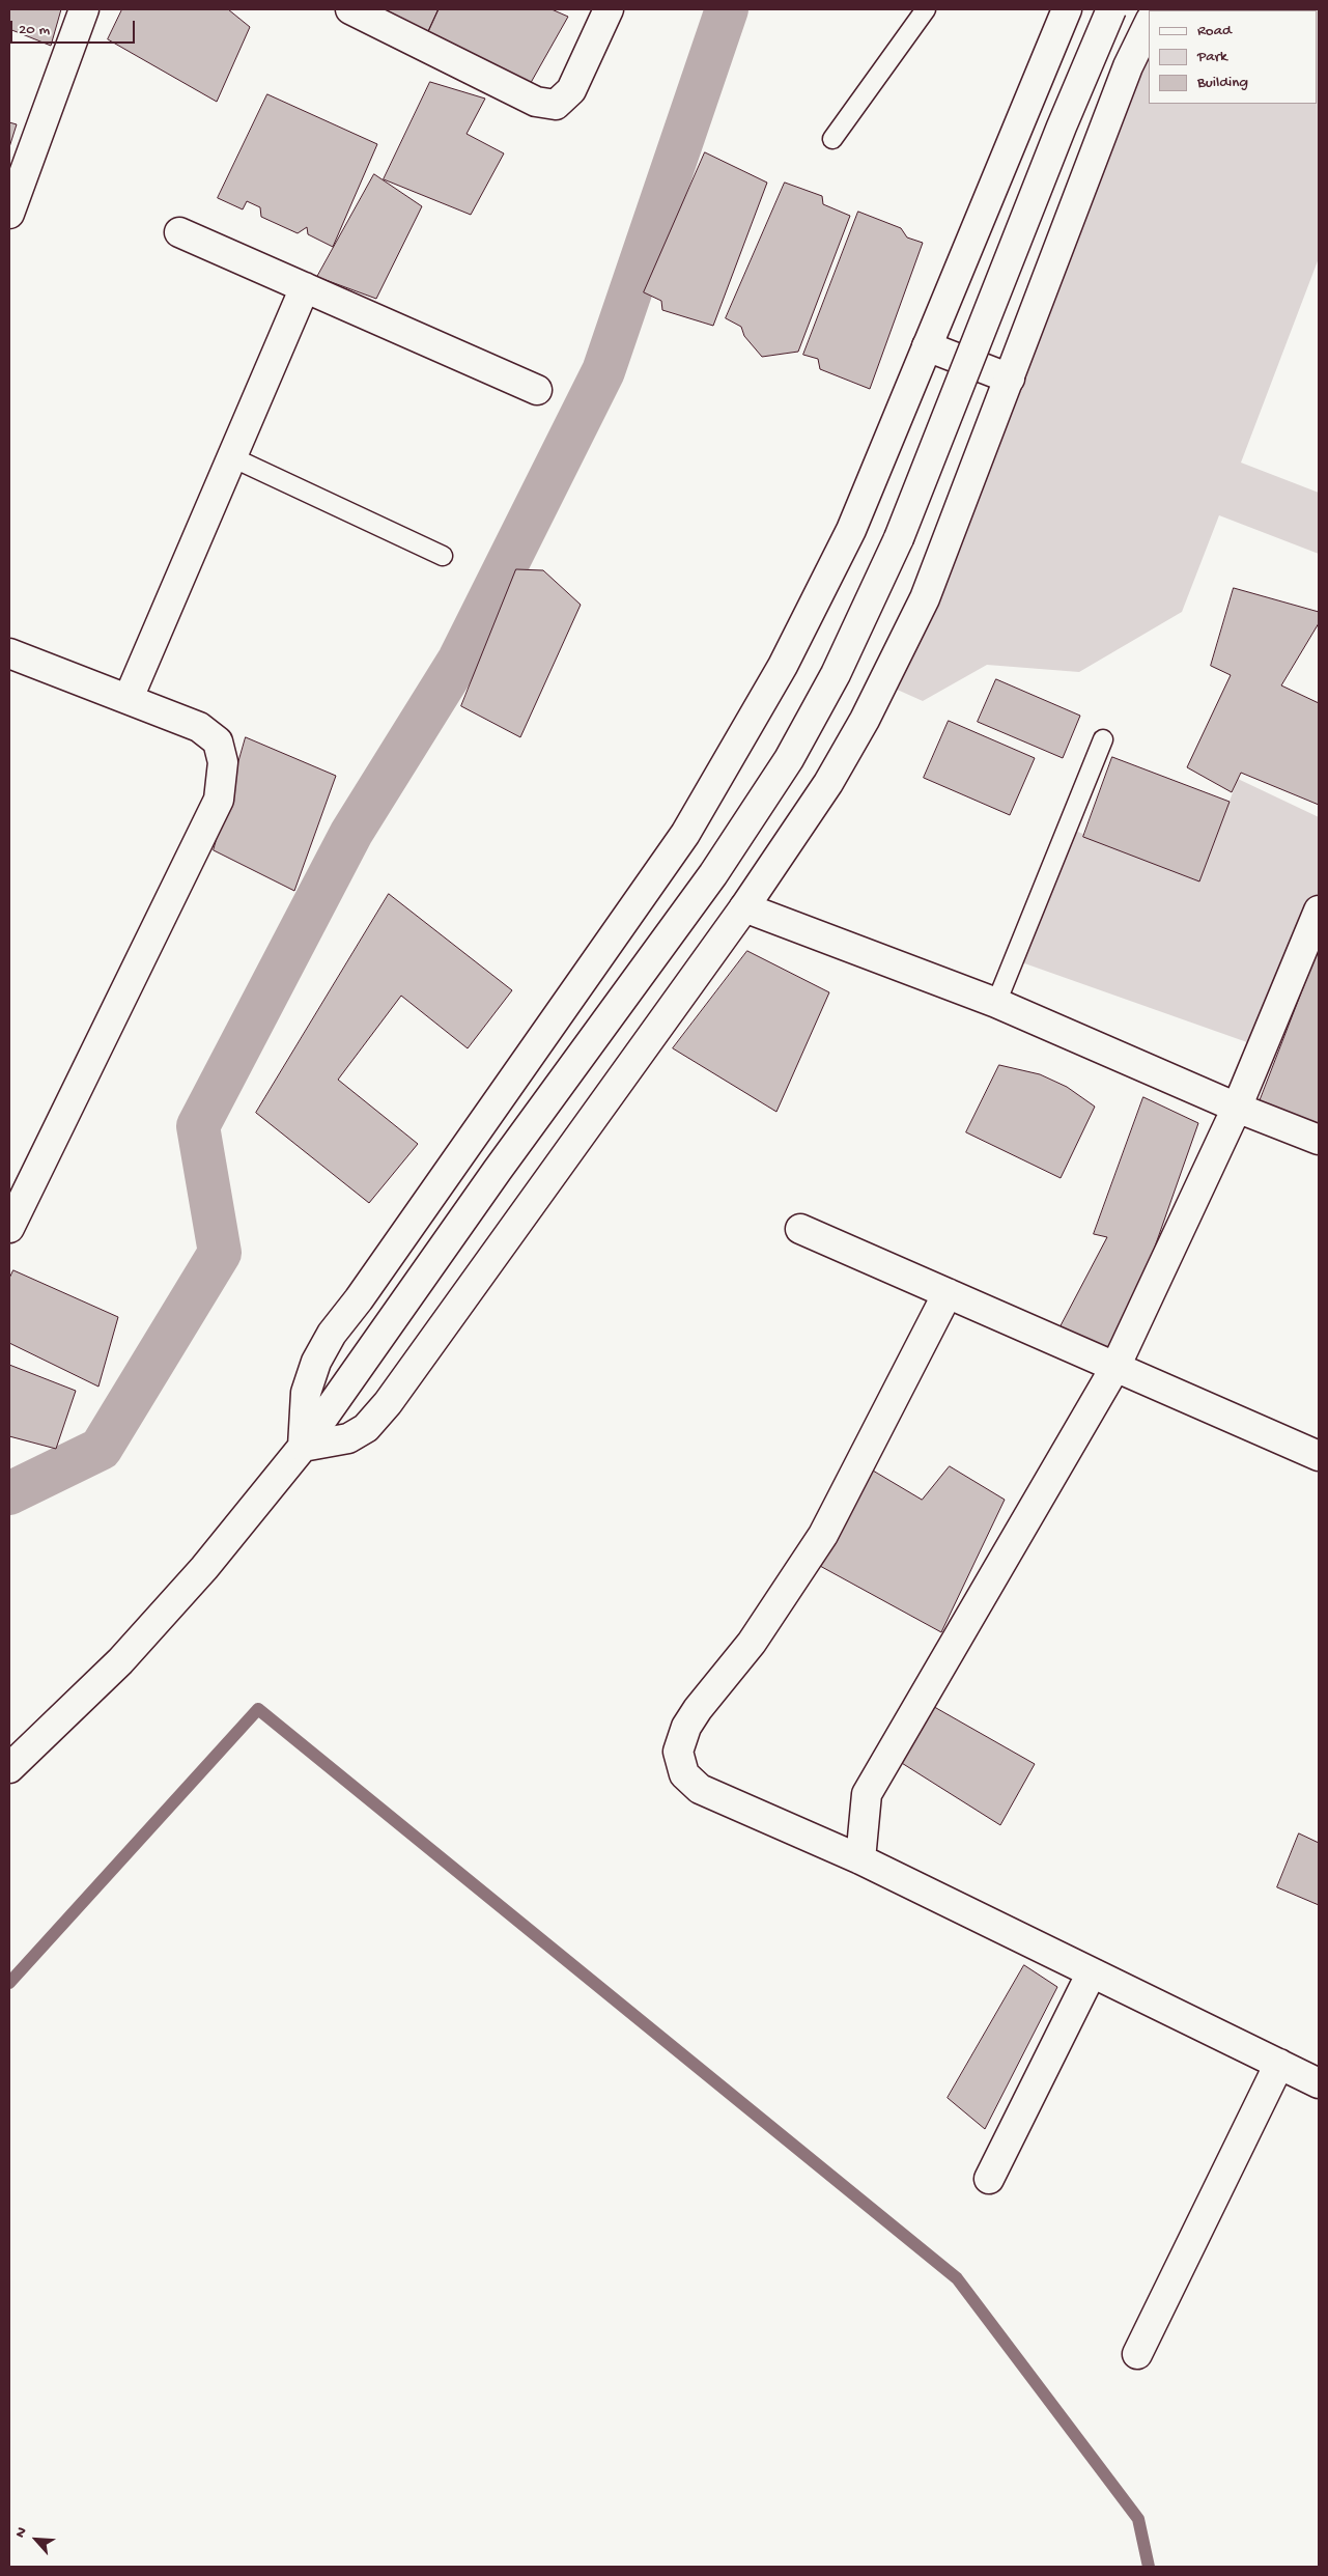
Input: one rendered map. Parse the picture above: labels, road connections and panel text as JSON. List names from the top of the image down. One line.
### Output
{"legend":["Road","Park","Building"],"scale_bar":"20 m","north":"top left"}
